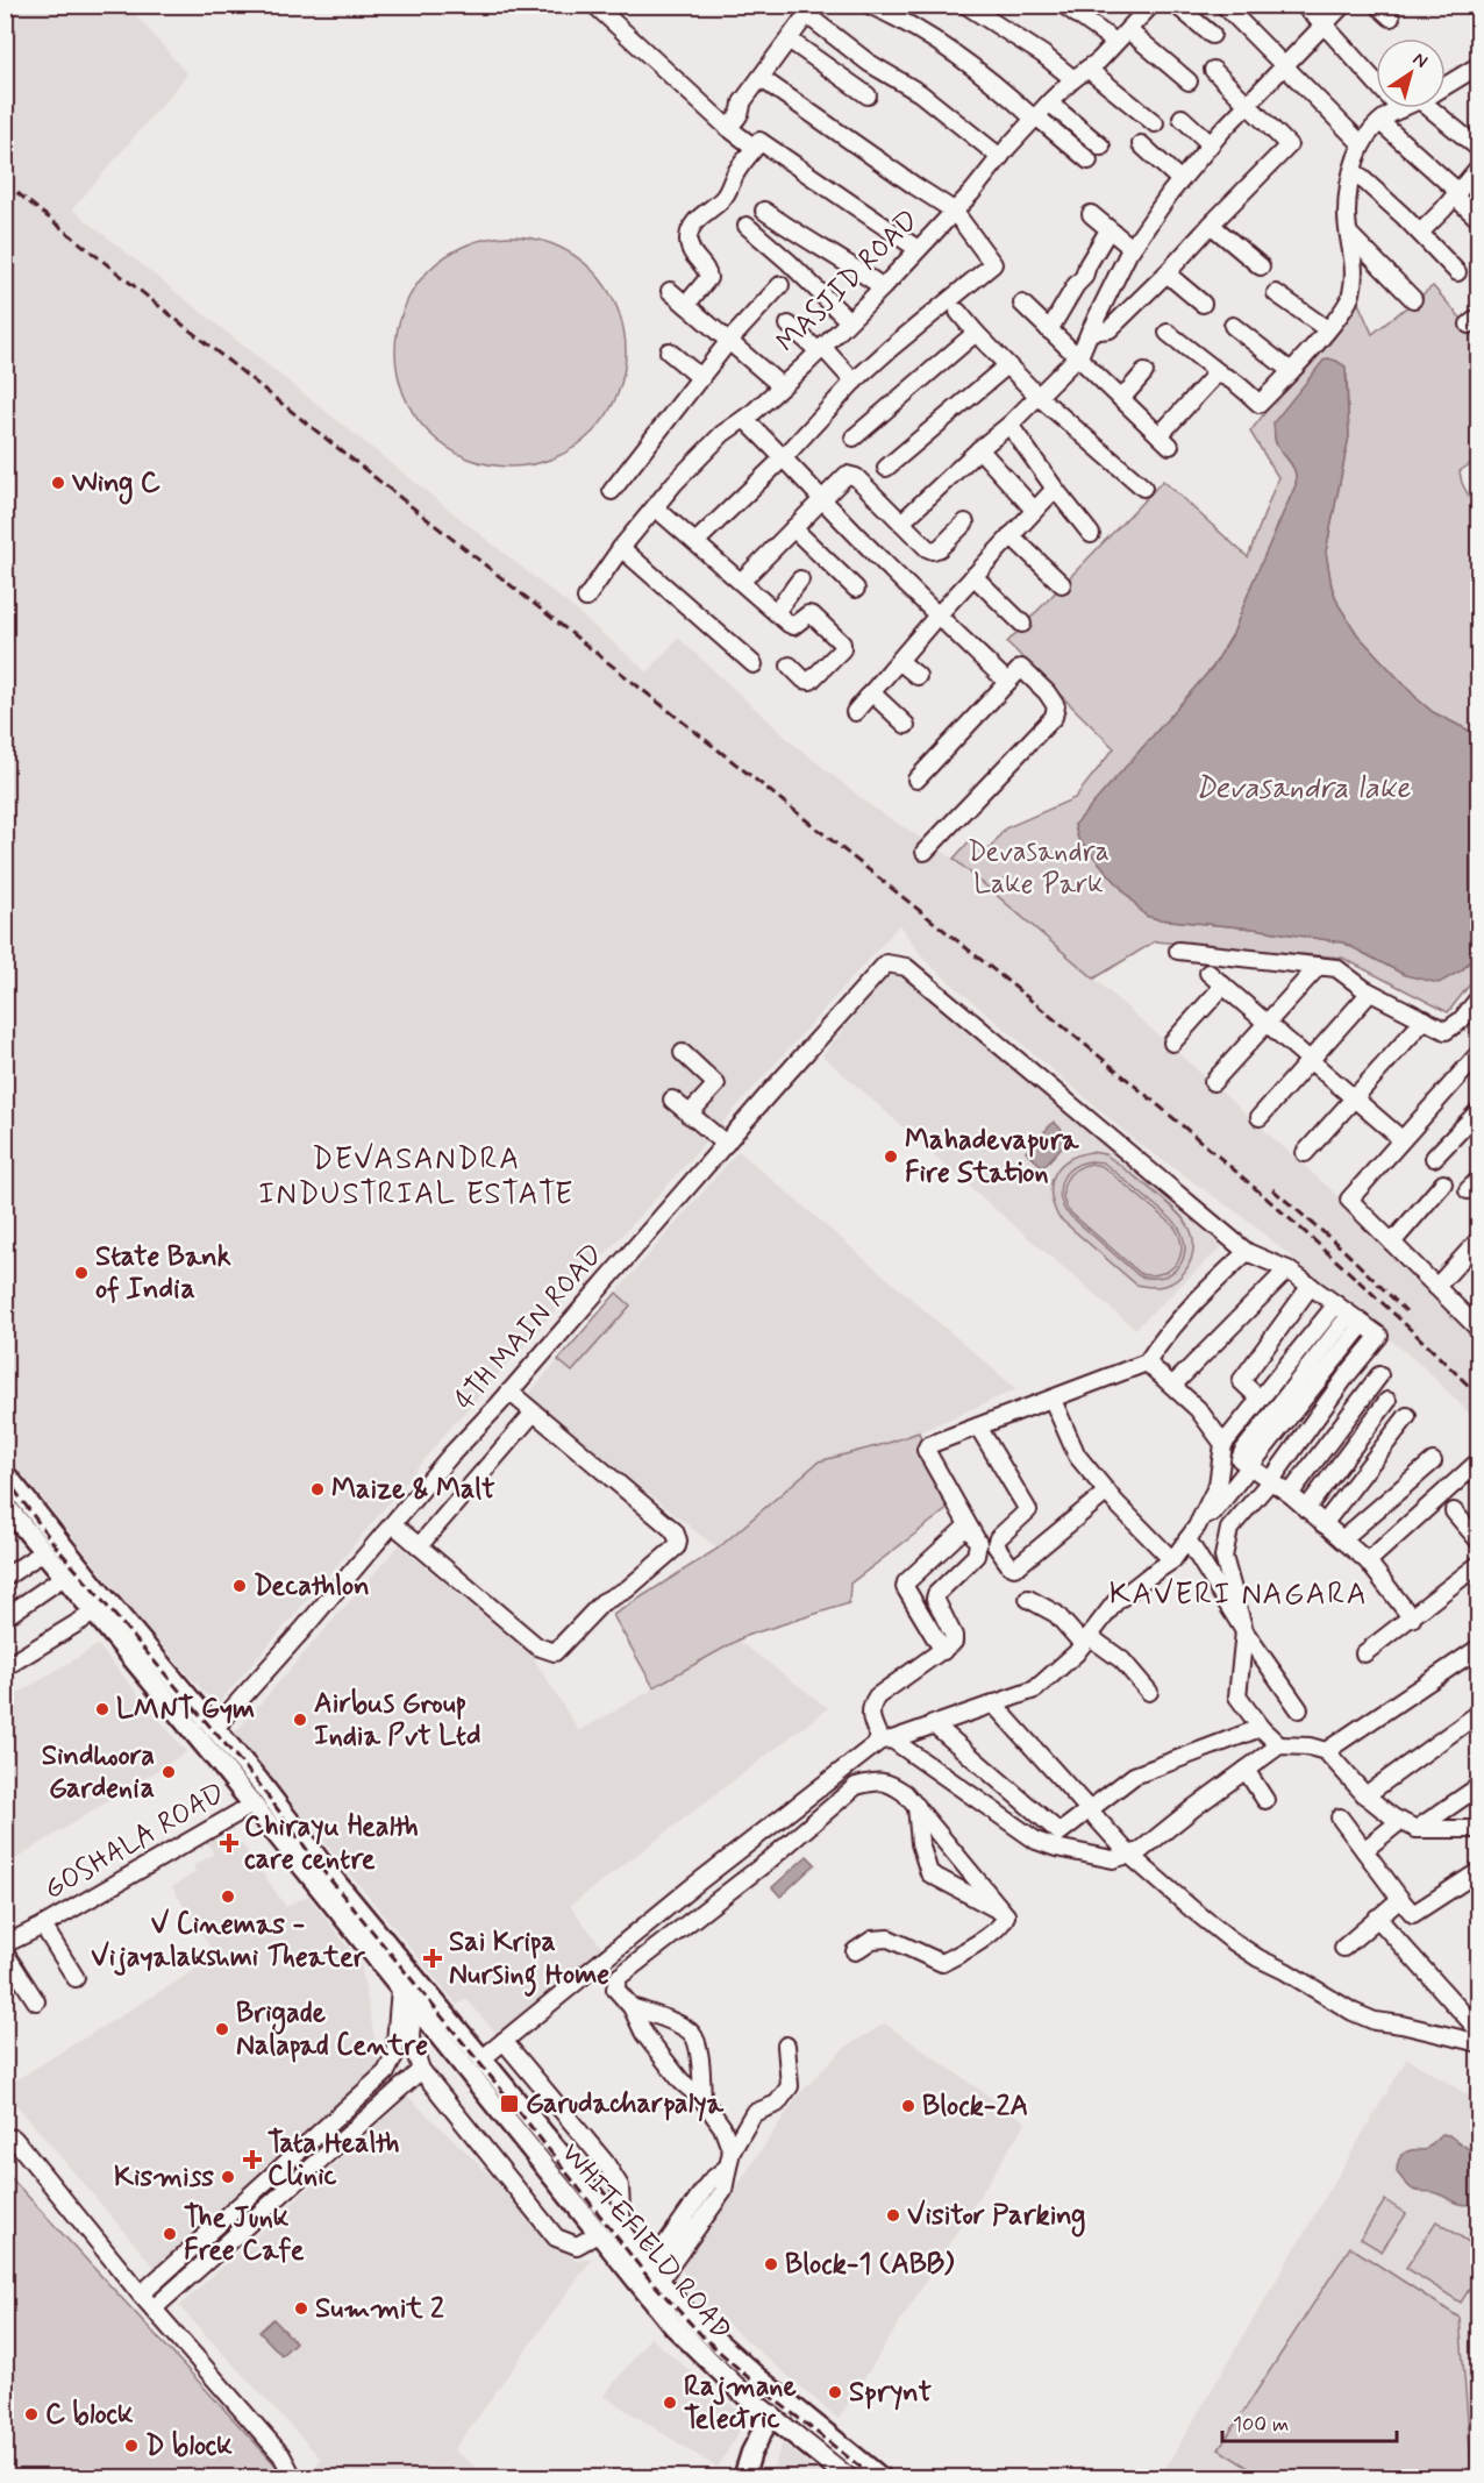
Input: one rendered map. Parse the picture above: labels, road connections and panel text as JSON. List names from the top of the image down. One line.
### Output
{"streets":{"main road":["WHITEFIELD ROAD"],"street":["MASJID ROAD","4TH MAIN ROAD","GOSHALA ROAD"]},"crossings":[["4TH MAIN ROAD","WHITEFIELD ROAD"],["GOSHALA ROAD","WHITEFIELD ROAD"]],"districts":["DEVASANDRA INDUSTRIAL ESTATE","KAVERI NAGARA"],"water":["Devasandra lake"],"parks":["Devasandra Lake Park"],"places":{"other":["Wing C","Mahadevapura Fire Station","State Bank of India","Maize & Malt","Decathlon","LMNT Gym","Airbus Group India Pvt Ltd","Sindhoora Gardenia","V Cinemas - Vijayalakshmi Theater","Brigade Nalapad Centre","Block-2A","Kismiss","Visitor Parking","The Junk Free Cafe","Block-1 (ABB)","Summit 2","Sprynt","Rajmane Telectric","C block","D block"],"health":["Chirayu Health care centre","Sai Kripa Nursing Home","Tata Health Clinic"],"transit":["Garudacharpalya"]},"scale_bar":"100 m","north":"top right"}
